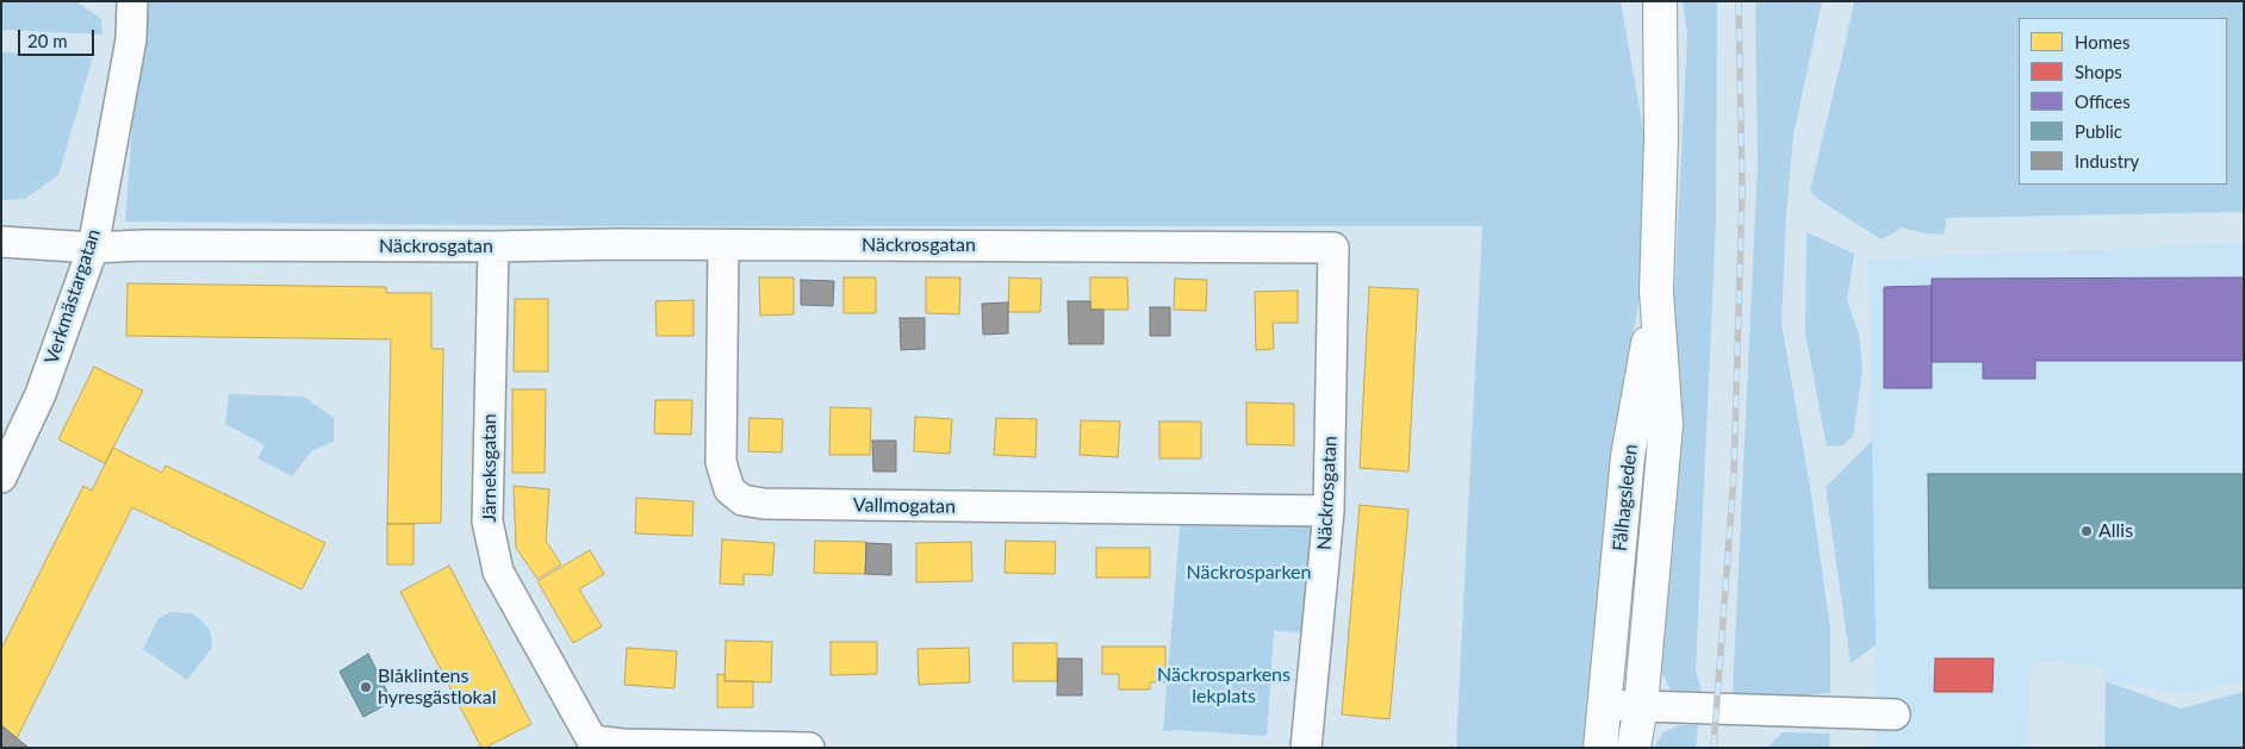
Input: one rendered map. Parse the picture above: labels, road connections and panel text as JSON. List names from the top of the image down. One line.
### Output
{"streets":{"street":["Näckrosgatan","Verkmästargatan","Järneksgatan","Fålhagsleden","Vallmogatan"]},"crossings":[["Näckrosgatan","Verkmästargatan"],["Näckrosgatan","Järneksgatan"],["Näckrosgatan","Vallmogatan"]],"parks":["Näckrosparken","Näckrosparkens lekplats"],"places":["Allis","Blåklintens hyresgästlokal"],"legend":["Homes","Shops","Offices","Public","Industry"],"scale_bar":"20 m"}
